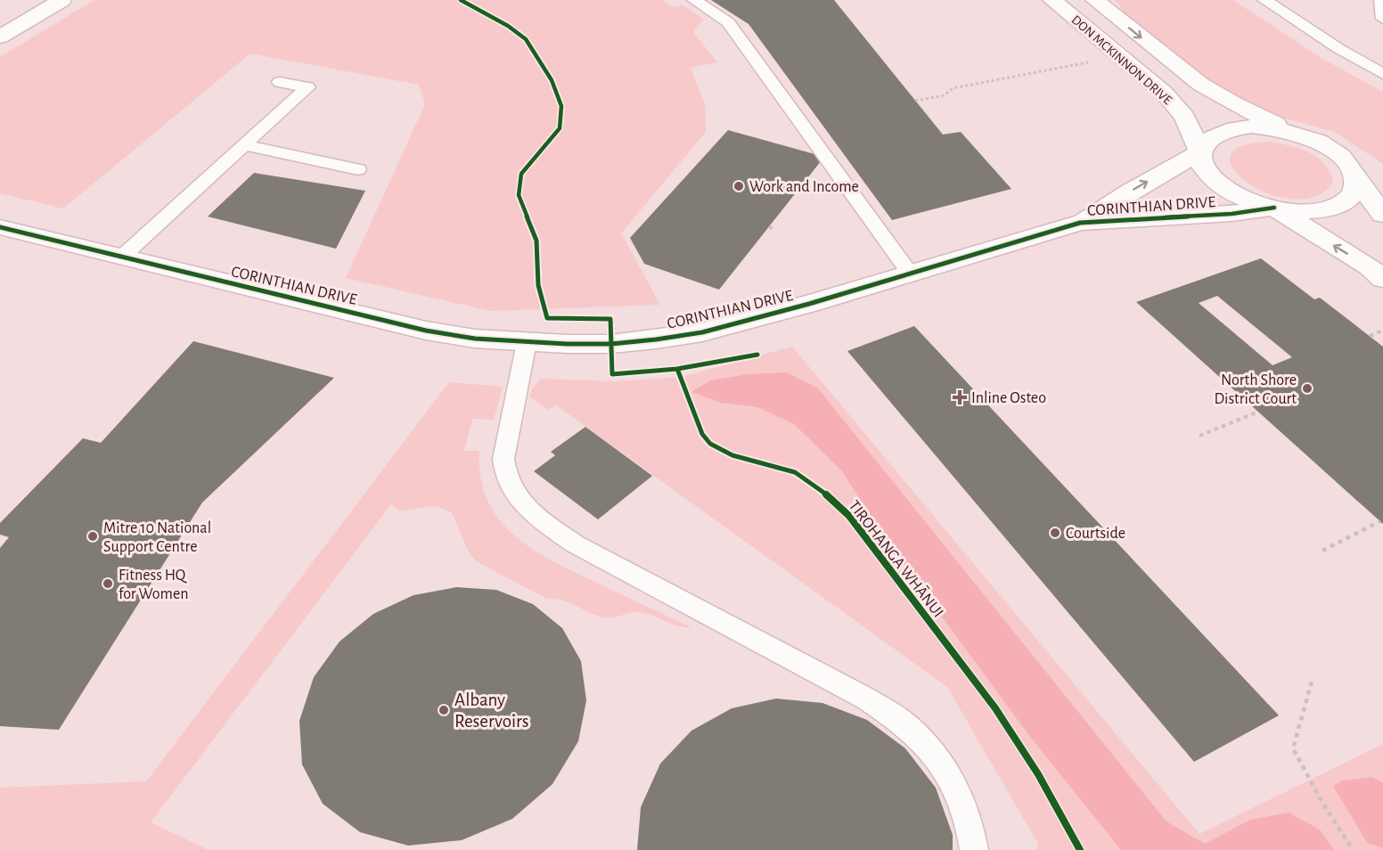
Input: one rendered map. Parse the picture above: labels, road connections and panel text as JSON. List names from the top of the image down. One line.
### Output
{"streets":{"street":["DON MCKINNON DRIVE","CORINTHIAN DRIVE"],"cycle path":["TIROHANGA WHĀNUI"]},"crossings":[["DON MCKINNON DRIVE","CORINTHIAN DRIVE"]],"places":{"other":["Work and Income","North Shore District Court","Courtside","Mitre 10 National Support Centre","Fitness HQ for Women","Albany Reservoirs"],"health":["Inline Osteo"]}}
